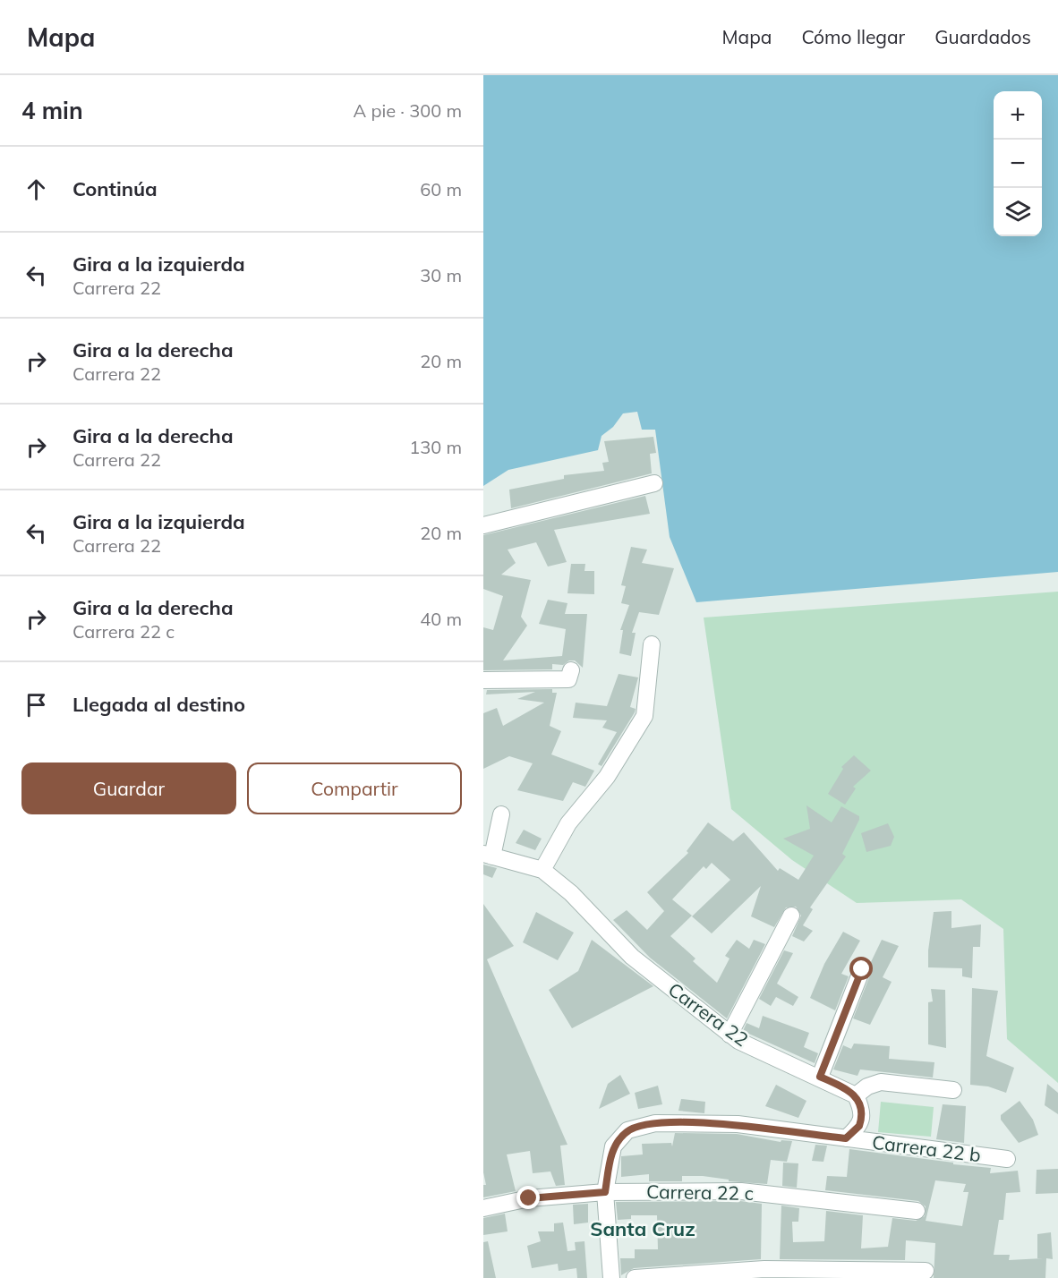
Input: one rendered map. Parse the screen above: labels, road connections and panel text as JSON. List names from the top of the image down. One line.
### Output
{"streets":{"street":["Carrera 22","Carrera 22 b","Carrera 22 c"]},"districts":["Santa Cruz"],"page":{"header":"Mapa","nav":["Mapa","Cómo llegar","Guardados"],"heading":["4 min","A pie · 300 m"],"map_buttons":["+","−"],"list":[["Continúa","60 m"],["Gira a la izquierda","Carrera 22","30 m"],["Gira a la derecha","Carrera 22","20 m"],["Gira a la derecha","Carrera 22","130 m"],["Gira a la izquierda","Carrera 22","20 m"],["Gira a la derecha","Carrera 22 c","40 m"],"Llegada al destino"],"buttons":["Guardar","Compartir"]}}
